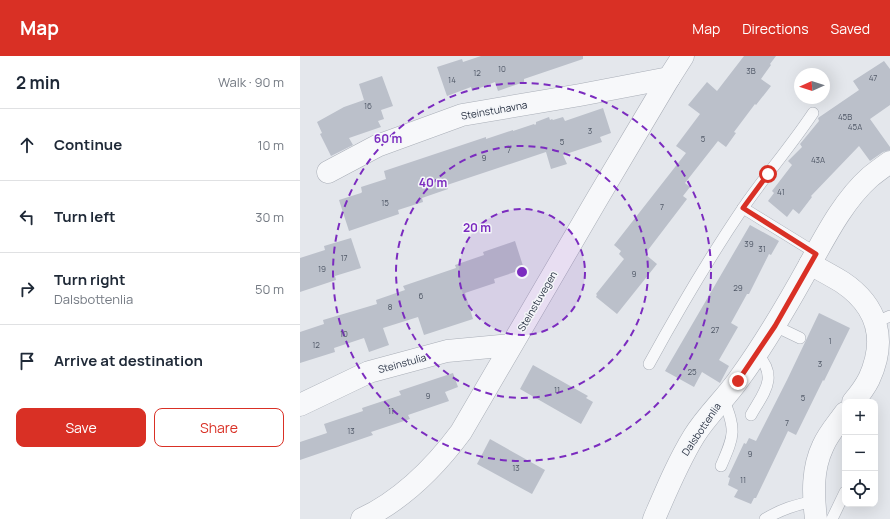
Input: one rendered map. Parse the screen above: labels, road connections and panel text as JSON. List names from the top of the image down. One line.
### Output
{"streets":{"street":["Steinstuhavna","Steinstuvegen","Steinstulia","Dalsbottenlia"]},"crossings":[["Steinstuhavna","Steinstuvegen"],["Steinstuvegen","Steinstulia"]],"house_numbers":["10","3B","12","47","14","16","45B","45A","3","5","5","7","9","43A","41","15","7","39","31","17","19","9","29","6","8","27","10","1","12","3","25","11","9","5","11","7","13","9","13","11"],"north":"left","page":{"header":"Map","nav":["Map","Directions","Saved"],"heading":["2 min","Walk · 90 m"],"list":[["Continue","10 m"],["Turn left","30 m"],["Turn right","Dalsbottenlia","50 m"],"Arrive at destination"],"buttons":["Save","Share"],"map_buttons":["+","−"]},"rings":["60 m","40 m","20 m"]}
